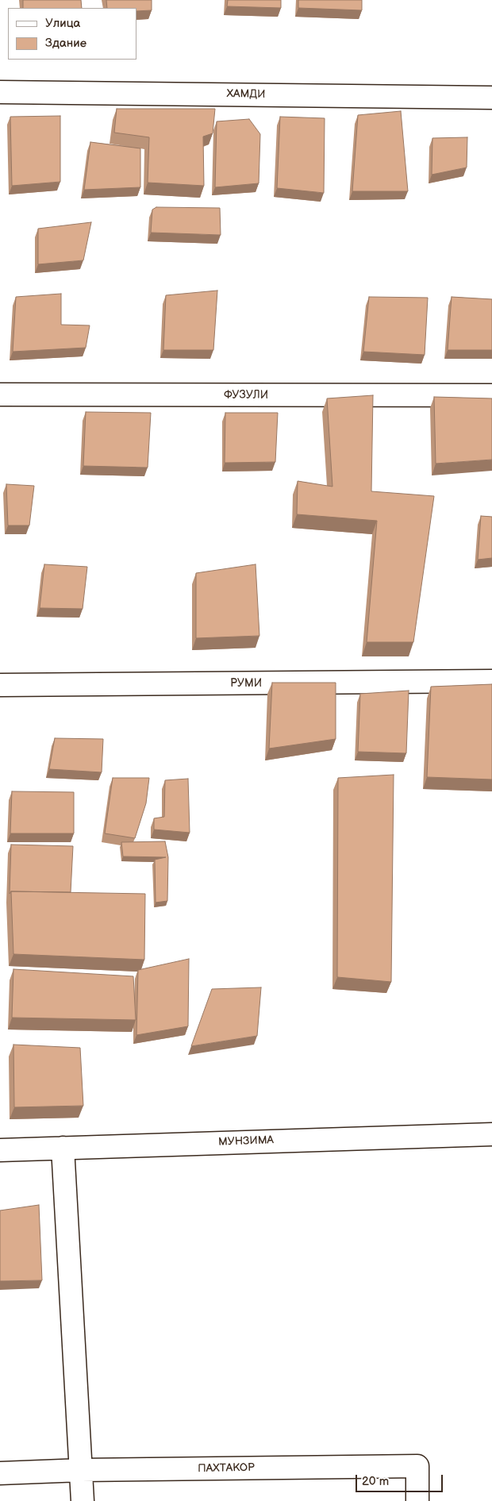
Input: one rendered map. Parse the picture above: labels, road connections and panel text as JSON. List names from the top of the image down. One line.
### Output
{"streets":{"street":["ХАМДИ","ФУЗУЛИ","РУМИ","МУНЗИМА","ПАХТАКОР"]},"legend":["Улица","Здание"],"scale_bar":"20 m"}
